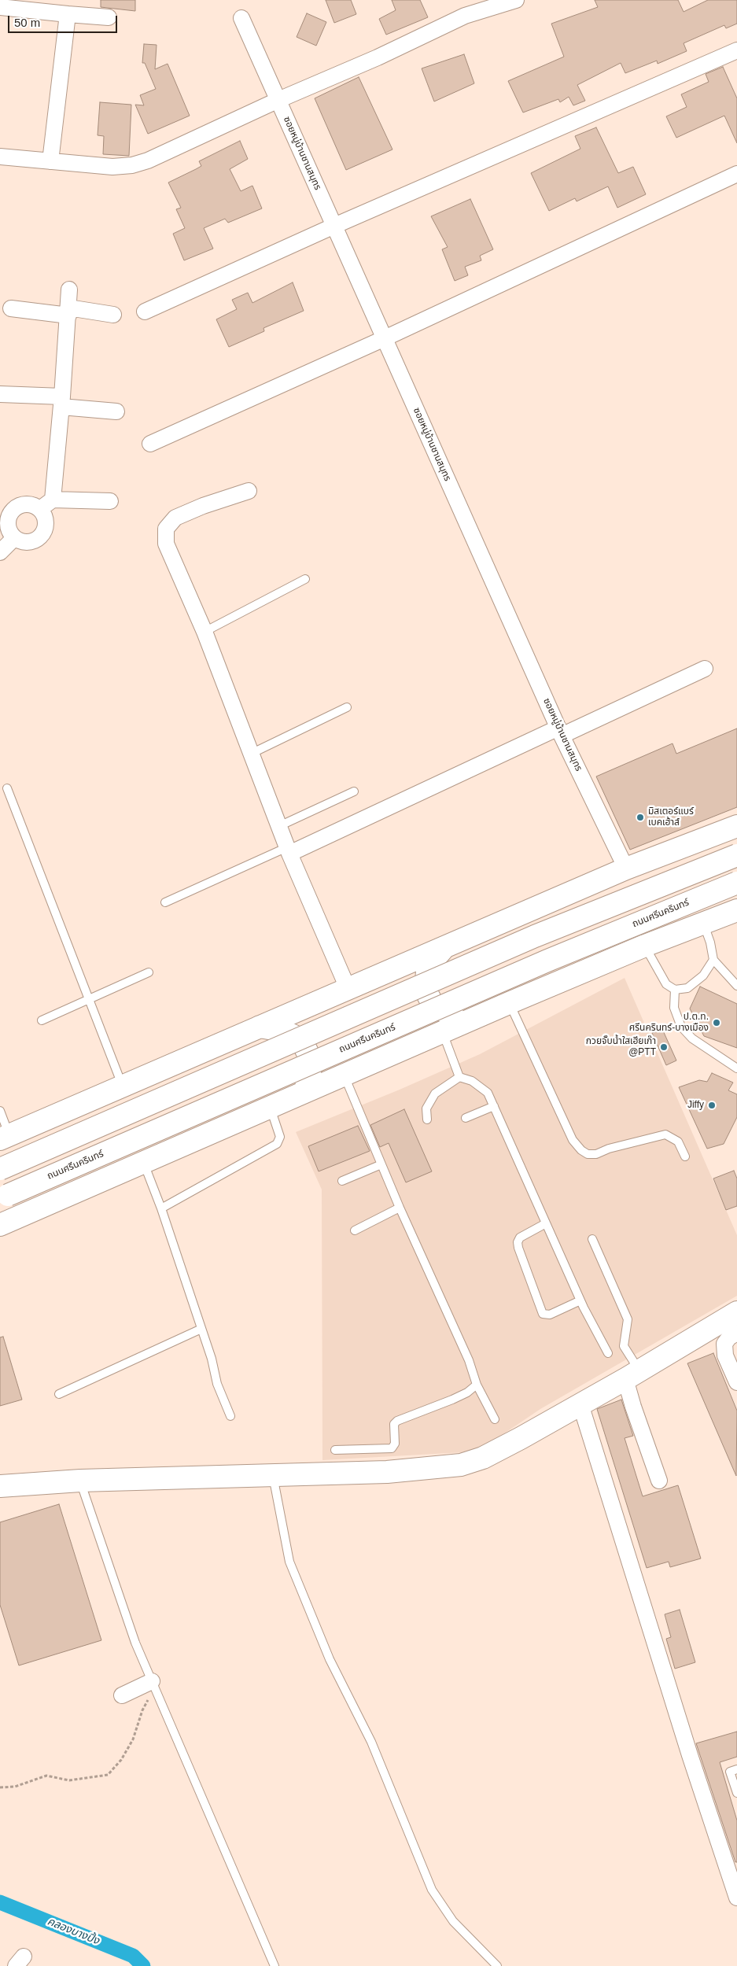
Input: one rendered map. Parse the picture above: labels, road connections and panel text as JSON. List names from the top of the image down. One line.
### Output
{"streets":{"main road":["ถนนศรีนครินทร์"],"street":["ซอยหมู่บ้านชานสมุทร"]},"water":["คลองบางปิ้ง"],"places":["มิสเตอร์แบร์ เบคเฮ้าส์","ป.ต.ท. ศรีนครินทร์-บางเมือง","กวยจั๊บน้ำใสเฮียเก๊า @PTT","Jiffy"],"scale_bar":"50 m"}
